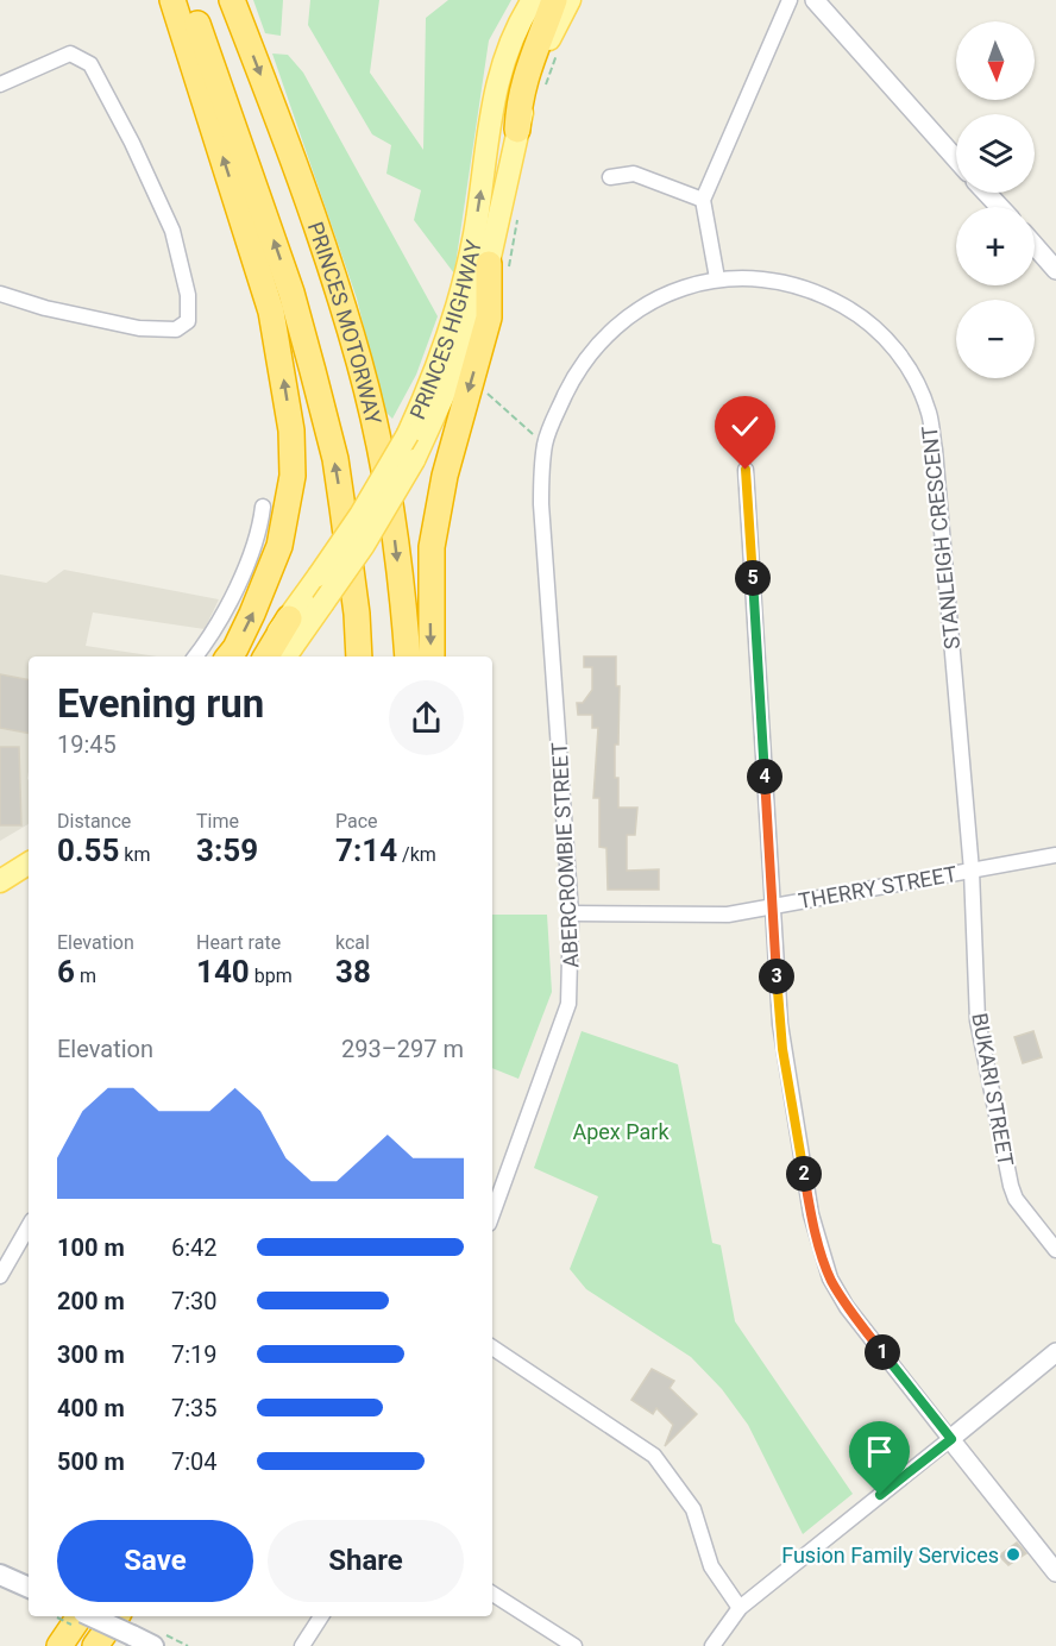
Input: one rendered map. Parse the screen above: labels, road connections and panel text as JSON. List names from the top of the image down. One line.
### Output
{"streets":{"highway":["PRINCES MOTORWAY"],"main road":["PRINCES HIGHWAY"],"street":["STANLEIGH CRESCENT","ABERCROMBIE STREET","THERRY STREET","BUKARI STREET"]},"crossings":[["STANLEIGH CRESCENT","ABERCROMBIE STREET"],["STANLEIGH CRESCENT","THERRY STREET"],["STANLEIGH CRESCENT","BUKARI STREET"],["ABERCROMBIE STREET","THERRY STREET"],["THERRY STREET","BUKARI STREET"]],"parks":["Apex Park"],"places":["Fusion Family Services"],"north":"bottom","page":{"map_buttons":["+","−"],"pins":["5","4","3","2","1"],"heading":["Evening run","19:45"],"stats":[["Distance","0.55 km"],["Time","3:59"],["Pace","7:14 /km"],["Elevation","6 m"],["Heart rate","140 bpm"],["kcal","38"]],"chart":["Elevation","293–297 m"],"list":[{"name":"100 m","note":"6:42"},{"name":"200 m","note":"7:30"},{"name":"300 m","note":"7:19"},{"name":"400 m","note":"7:35"},{"name":"500 m","note":"7:04"}],"buttons":["Save","Share"]}}
